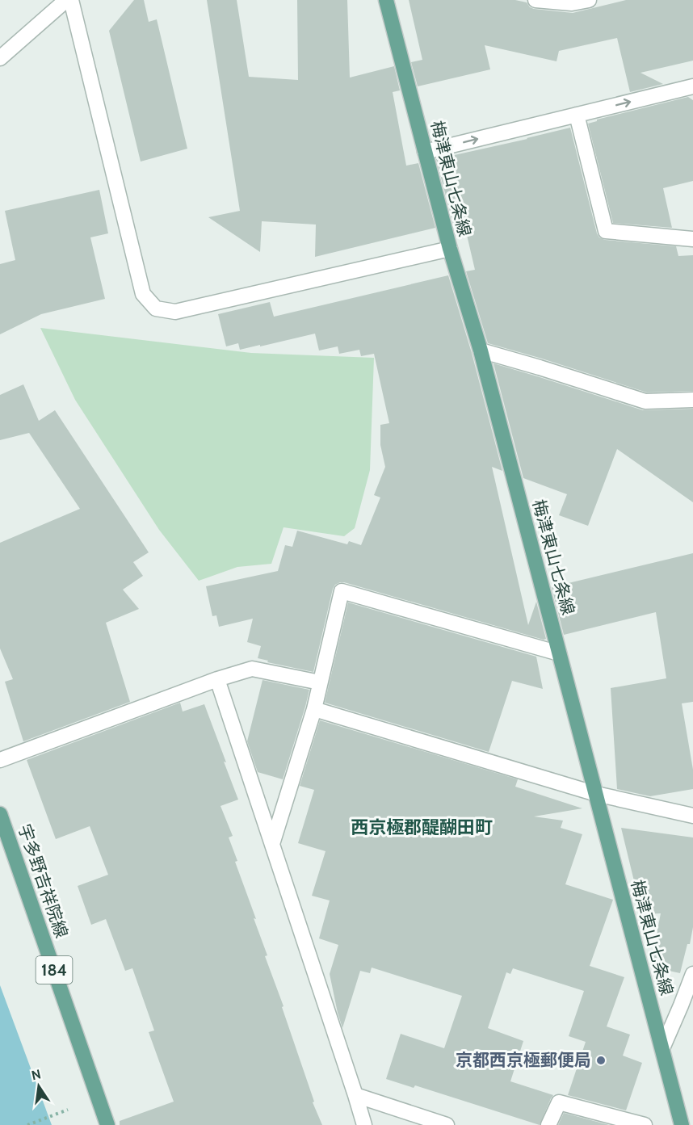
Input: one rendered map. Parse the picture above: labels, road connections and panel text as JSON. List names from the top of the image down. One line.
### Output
{"streets":{"main road":["梅津東山七条線","宇多野吉祥院線","184"]},"districts":["西京極郡醍醐田町"],"places":["京都西京極郵便局"],"north":"top"}
